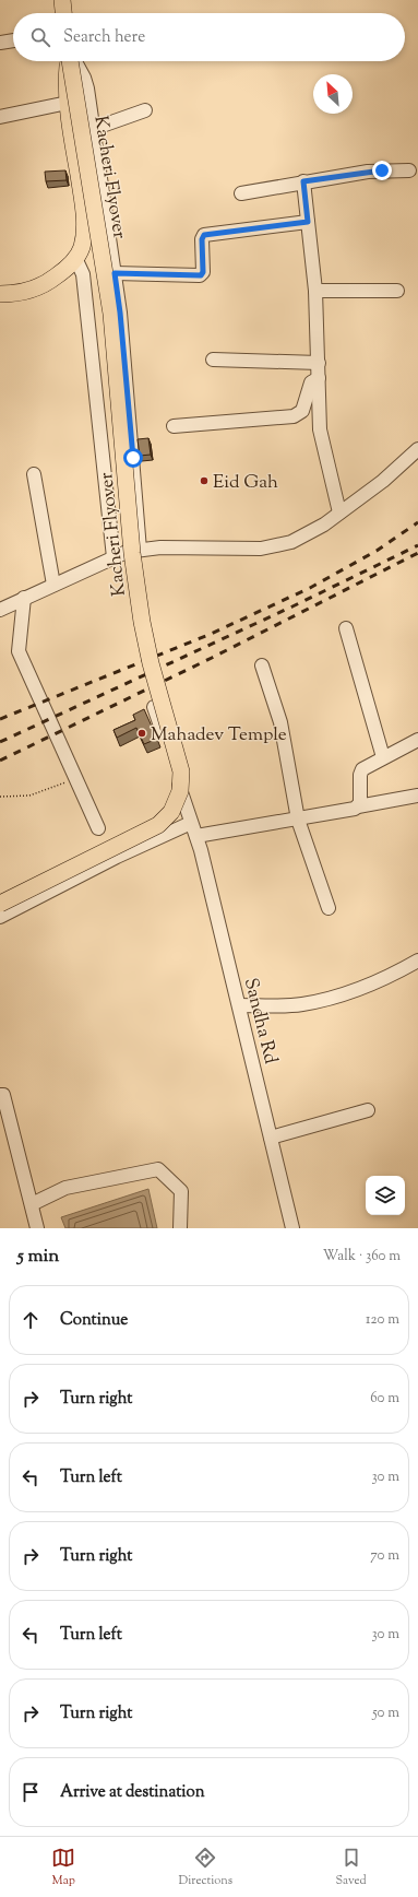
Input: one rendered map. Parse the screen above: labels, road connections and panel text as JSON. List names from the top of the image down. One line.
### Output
{"streets":{"main road":["Kacheri Flyover"],"street":["Sandha Rd"]},"places":["Eid Gah","Mahadev Temple"],"north":"top left","page":{"search":"Search here","heading":["5 min","Walk · 360 m"],"list":[["Continue","120 m"],["Turn right","60 m"],["Turn left","30 m"],["Turn right","70 m"],["Turn left","30 m"],["Turn right","50 m"],"Arrive at destination"],"nav":["Map","Directions","Saved"]}}
